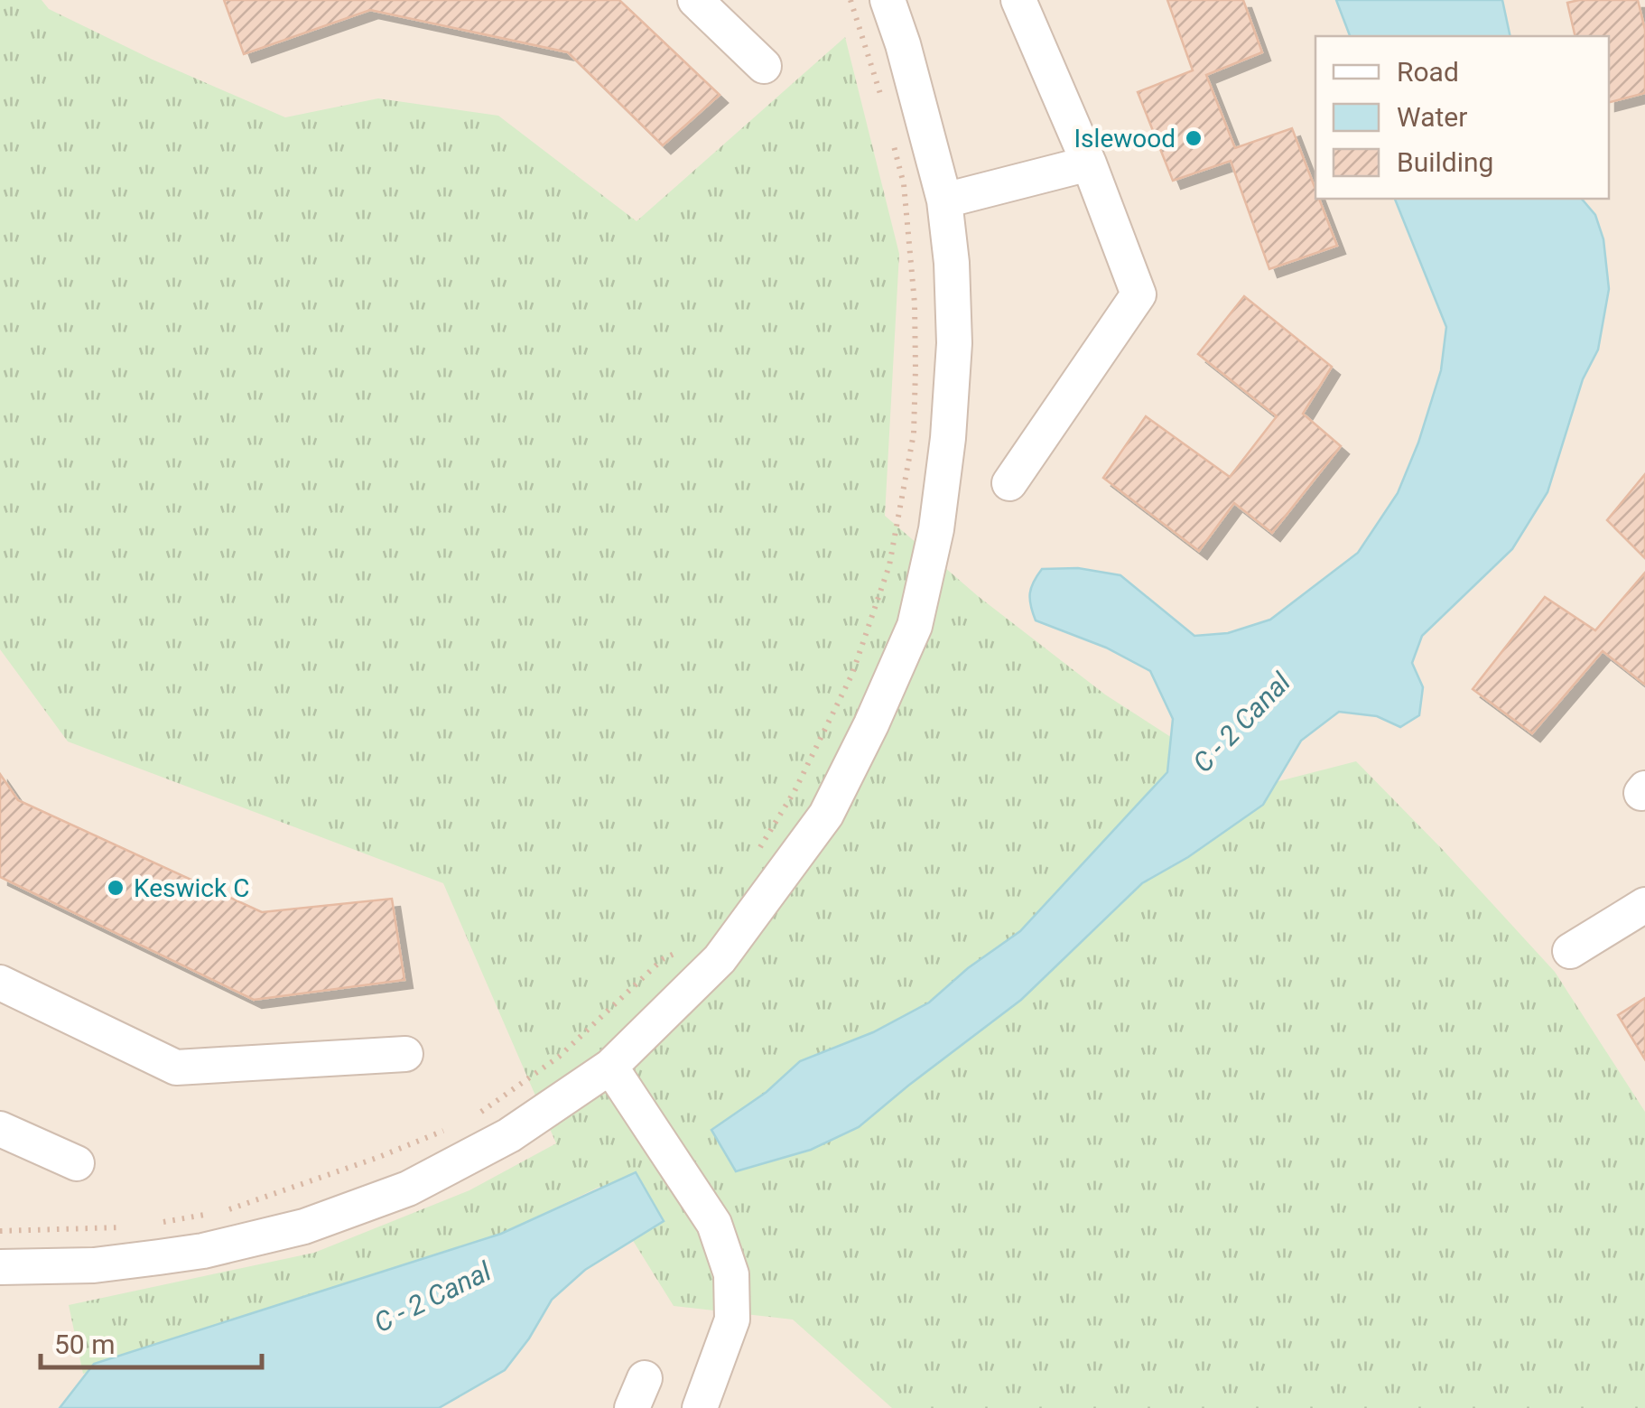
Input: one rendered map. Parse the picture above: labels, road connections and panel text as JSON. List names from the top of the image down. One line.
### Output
{"water":["C - 2 Canal"],"places":["Islewood","Keswick C"],"legend":["Road","Water","Building"],"scale_bar":"50 m"}
